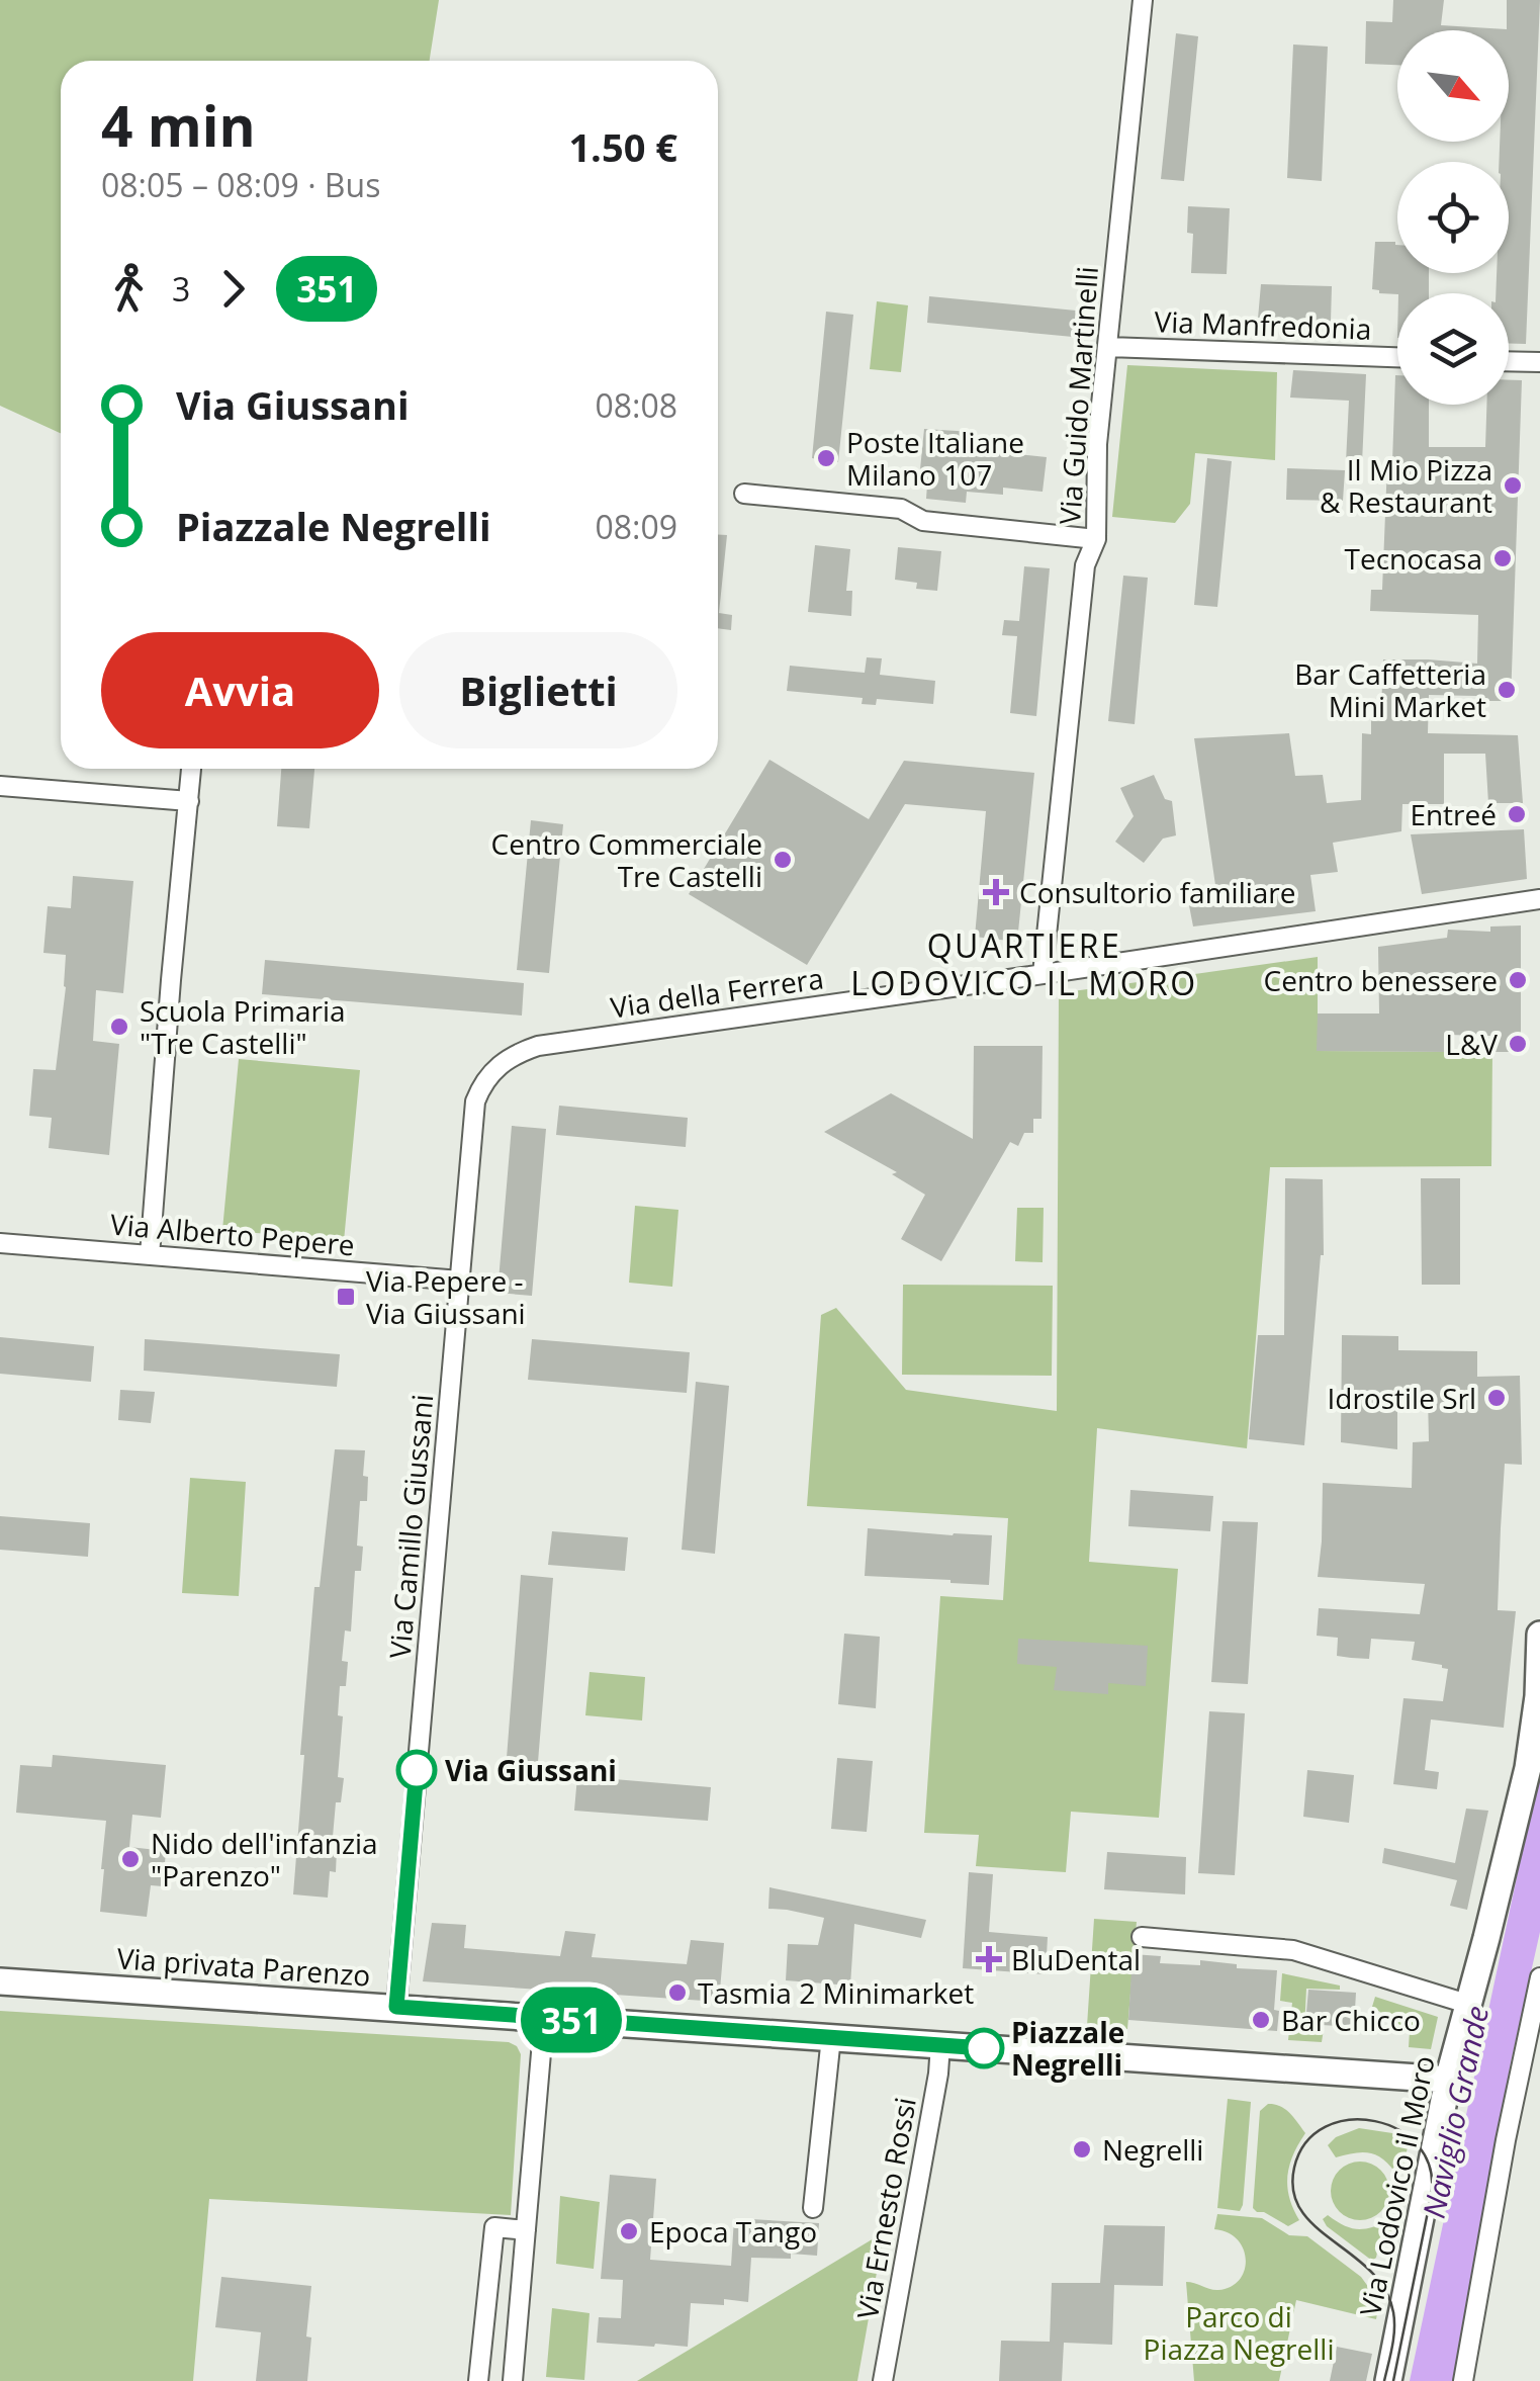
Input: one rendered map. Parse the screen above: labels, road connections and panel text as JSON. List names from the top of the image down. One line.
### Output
{"streets":{"street":["Via Manfredonia","Via Guido Martinelli","Via della Ferrera","Via Alberto Pepere","Via Camillo Giussani","Via privata Parenzo","Via Lodovico il Moro","Via Ernesto Rossi"]},"crossings":[["Via Manfredonia","Via Guido Martinelli"],["Via Guido Martinelli","Via della Ferrera"],["Via della Ferrera","Via Camillo Giussani"],["Via Alberto Pepere","Via Camillo Giussani"],["Via Camillo Giussani","Via privata Parenzo"],["Via privata Parenzo","Via Lodovico il Moro"],["Via privata Parenzo","Via Ernesto Rossi"]],"districts":["QUARTIERE LODOVICO IL MORO"],"water":["Naviglio Grande"],"parks":["Parco di Piazza Negrelli"],"places":{"other":["Poste Italiane Milano 107","Il Mio Pizza & Restaurant","Tecnocasa","Bar Caffetteria Mini Market","Entreé","Centro Commerciale Tre Castelli","Centro benessere","Scuola Primaria \"Tre Castelli\"","L&V","Idrostile Srl","Via Giussani","Nido dell'infanzia \"Parenzo\"","Tasmia 2 Minimarket","Bar Chicco","Piazzale Negrelli","Negrelli","Epoca Tango"],"health":["Consultorio familiare","BluDental"],"transit":["Via Pepere - Via Giussani"]},"lines":["bus line 351"],"north":"bottom right","page":{"on_map":"351","heading":["4 min","08:05 – 08:09 · Bus","1.50 €"],"legs":["3","351"],"list":[{"name":"Via Giussani","value":"08:08"},{"name":"Piazzale Negrelli","value":"08:09"}],"buttons":["Avvia","Biglietti"]}}
